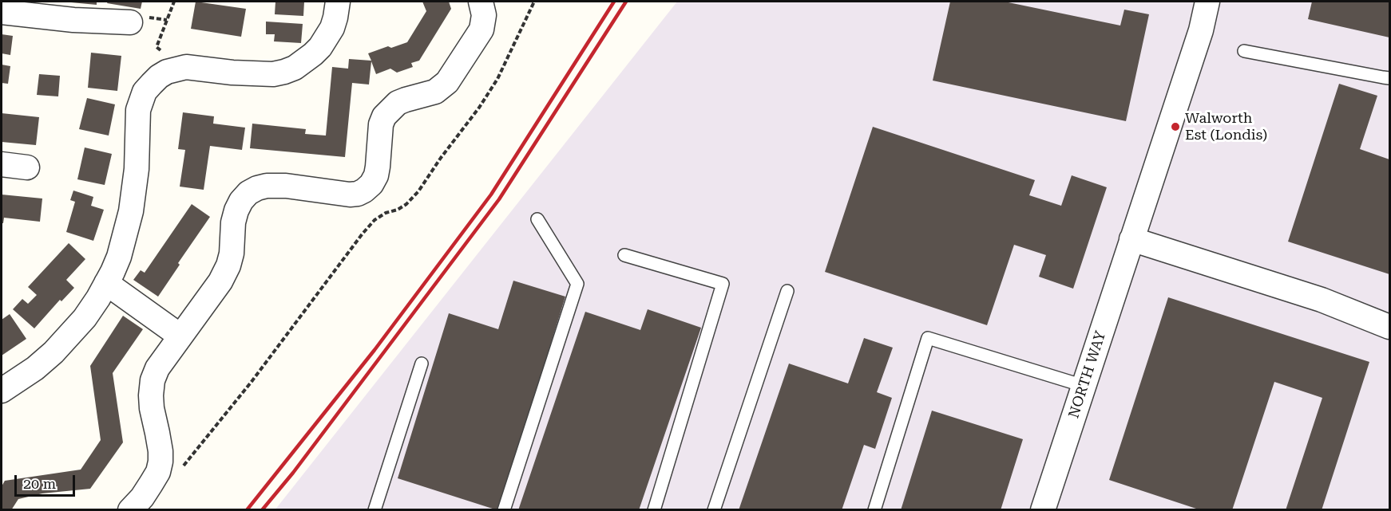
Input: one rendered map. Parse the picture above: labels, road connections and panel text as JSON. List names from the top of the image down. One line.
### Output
{"streets":{"street":["NORTH WAY"]},"places":["Walworth Est (Londis)"],"scale_bar":"20 m"}
